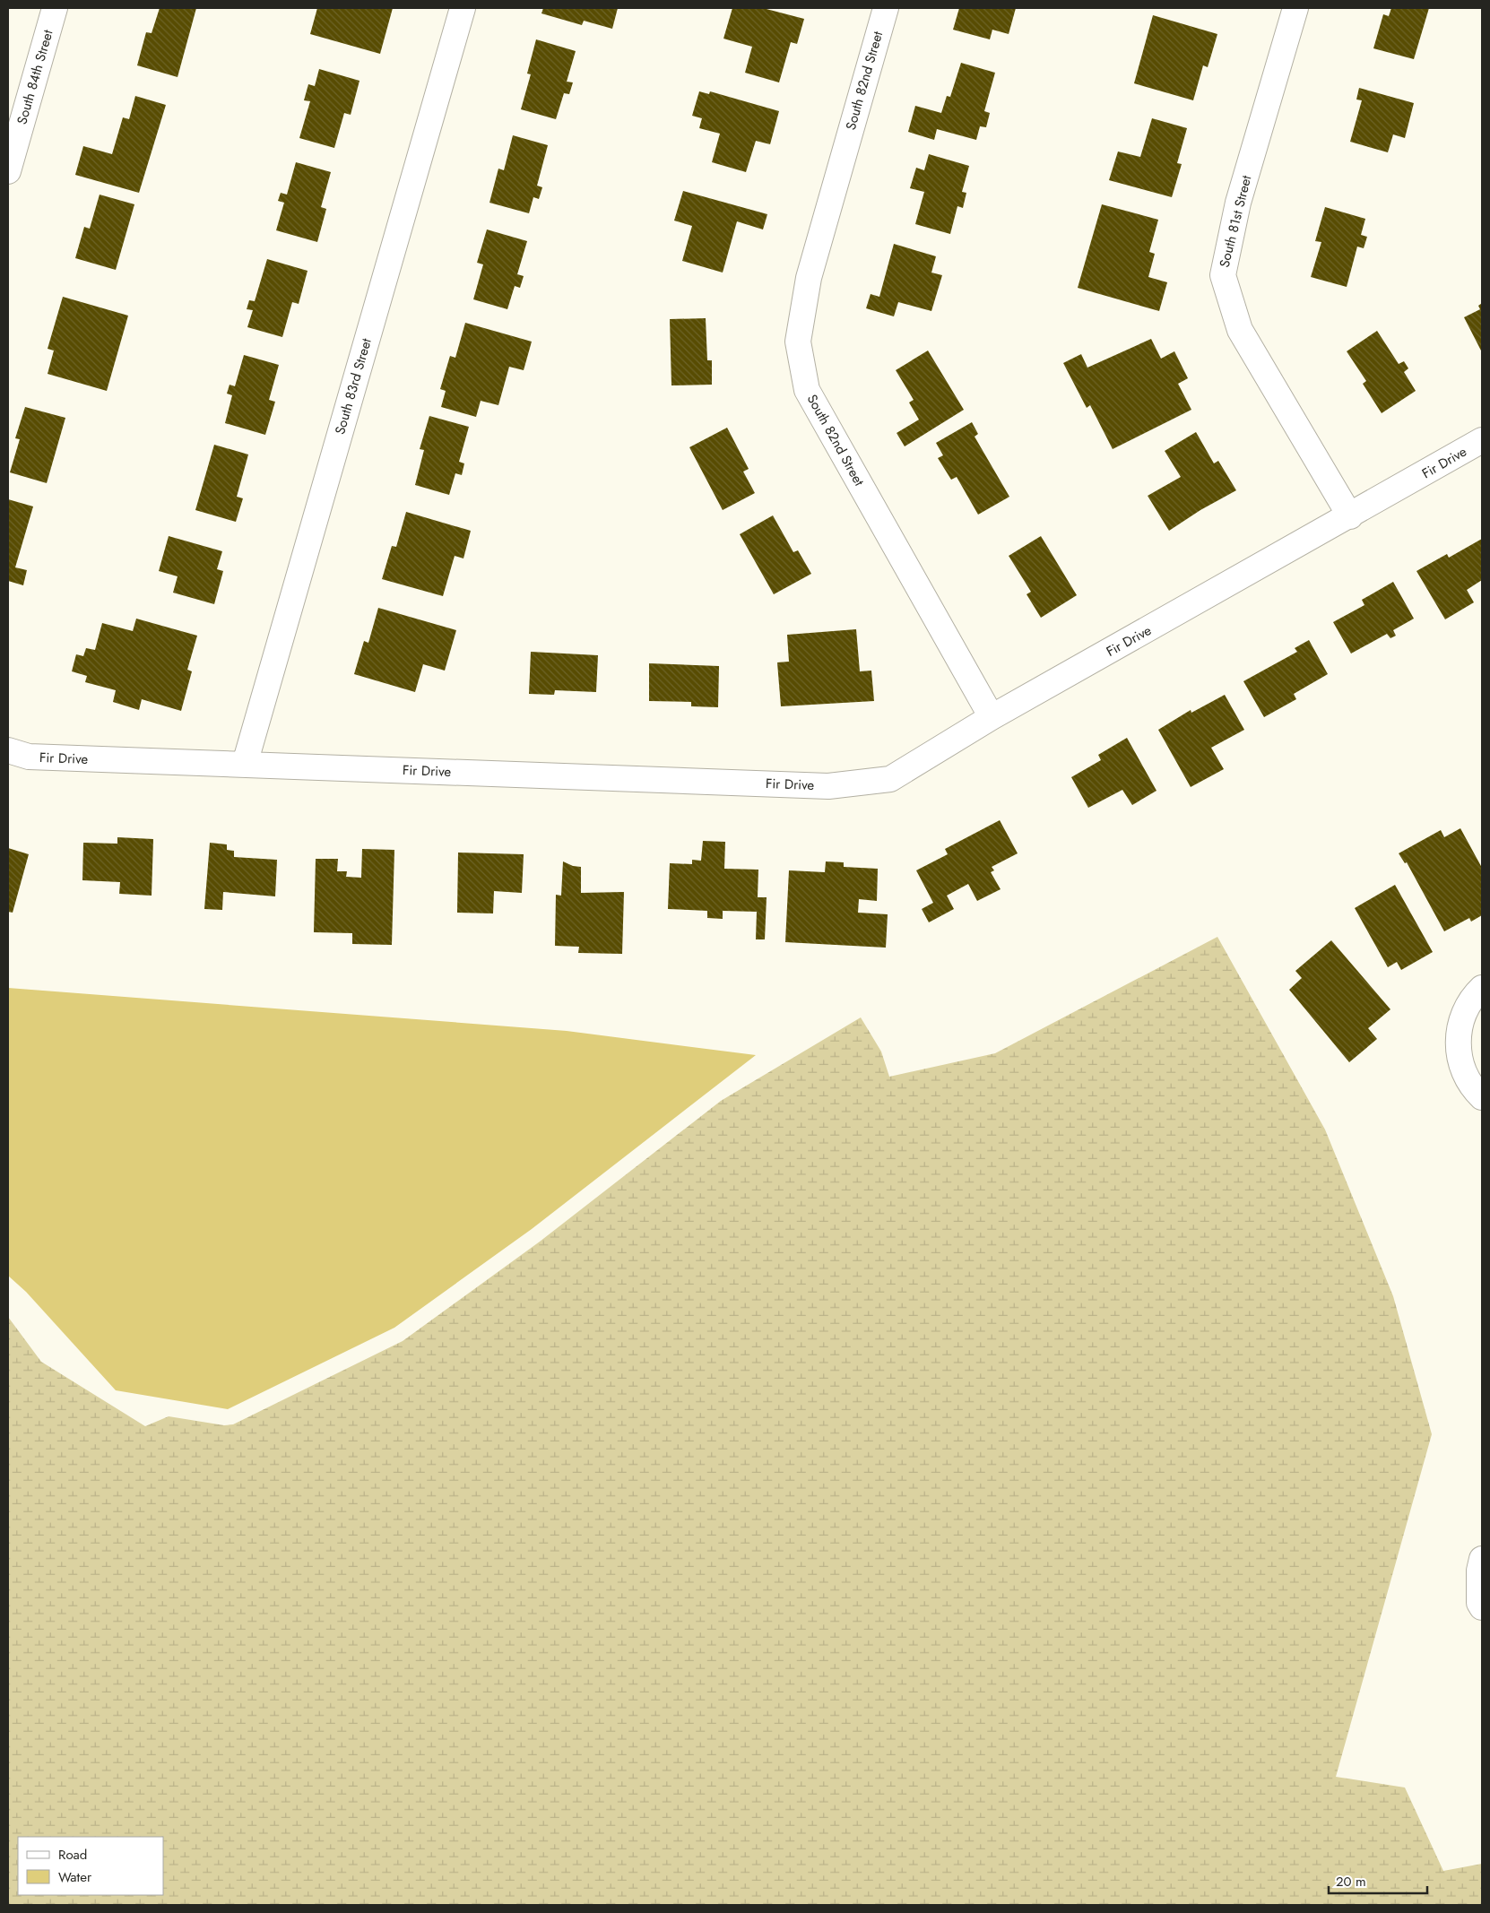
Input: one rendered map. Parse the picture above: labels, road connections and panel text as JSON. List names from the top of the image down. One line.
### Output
{"streets":{"street":["South 84th Street","South 82nd Street","South 81st Street","South 83rd Street","Fir Drive"]},"crossings":[["South 82nd Street","Fir Drive"],["South 81st Street","Fir Drive"],["South 83rd Street","Fir Drive"]],"legend":["Road","Water"],"scale_bar":"20 m"}
